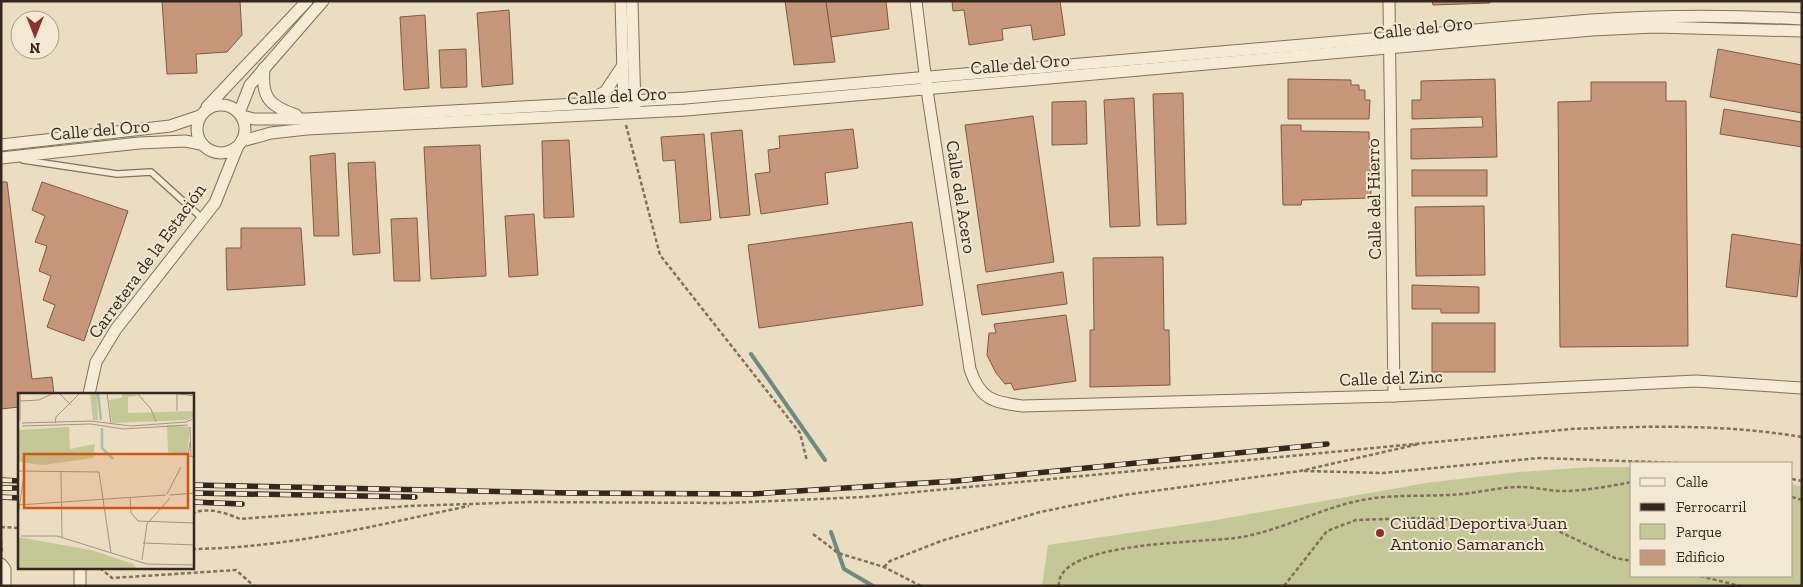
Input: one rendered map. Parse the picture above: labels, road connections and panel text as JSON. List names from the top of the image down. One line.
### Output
{"streets":{"street":["Calle del Oro","Calle del Acero","Calle del Hierro","Carretera de la Estación","Calle del Zinc"]},"crossings":[["Calle del Oro","Calle del Acero"],["Calle del Oro","Calle del Hierro"],["Calle del Oro","Carretera de la Estación"],["Calle del Acero","Calle del Zinc"],["Calle del Hierro","Calle del Zinc"]],"places":["Ciudad Deportiva Juan Antonio Samaranch"],"legend":["Calle","Ferrocarril","Parque","Edificio"],"north":"bottom"}
